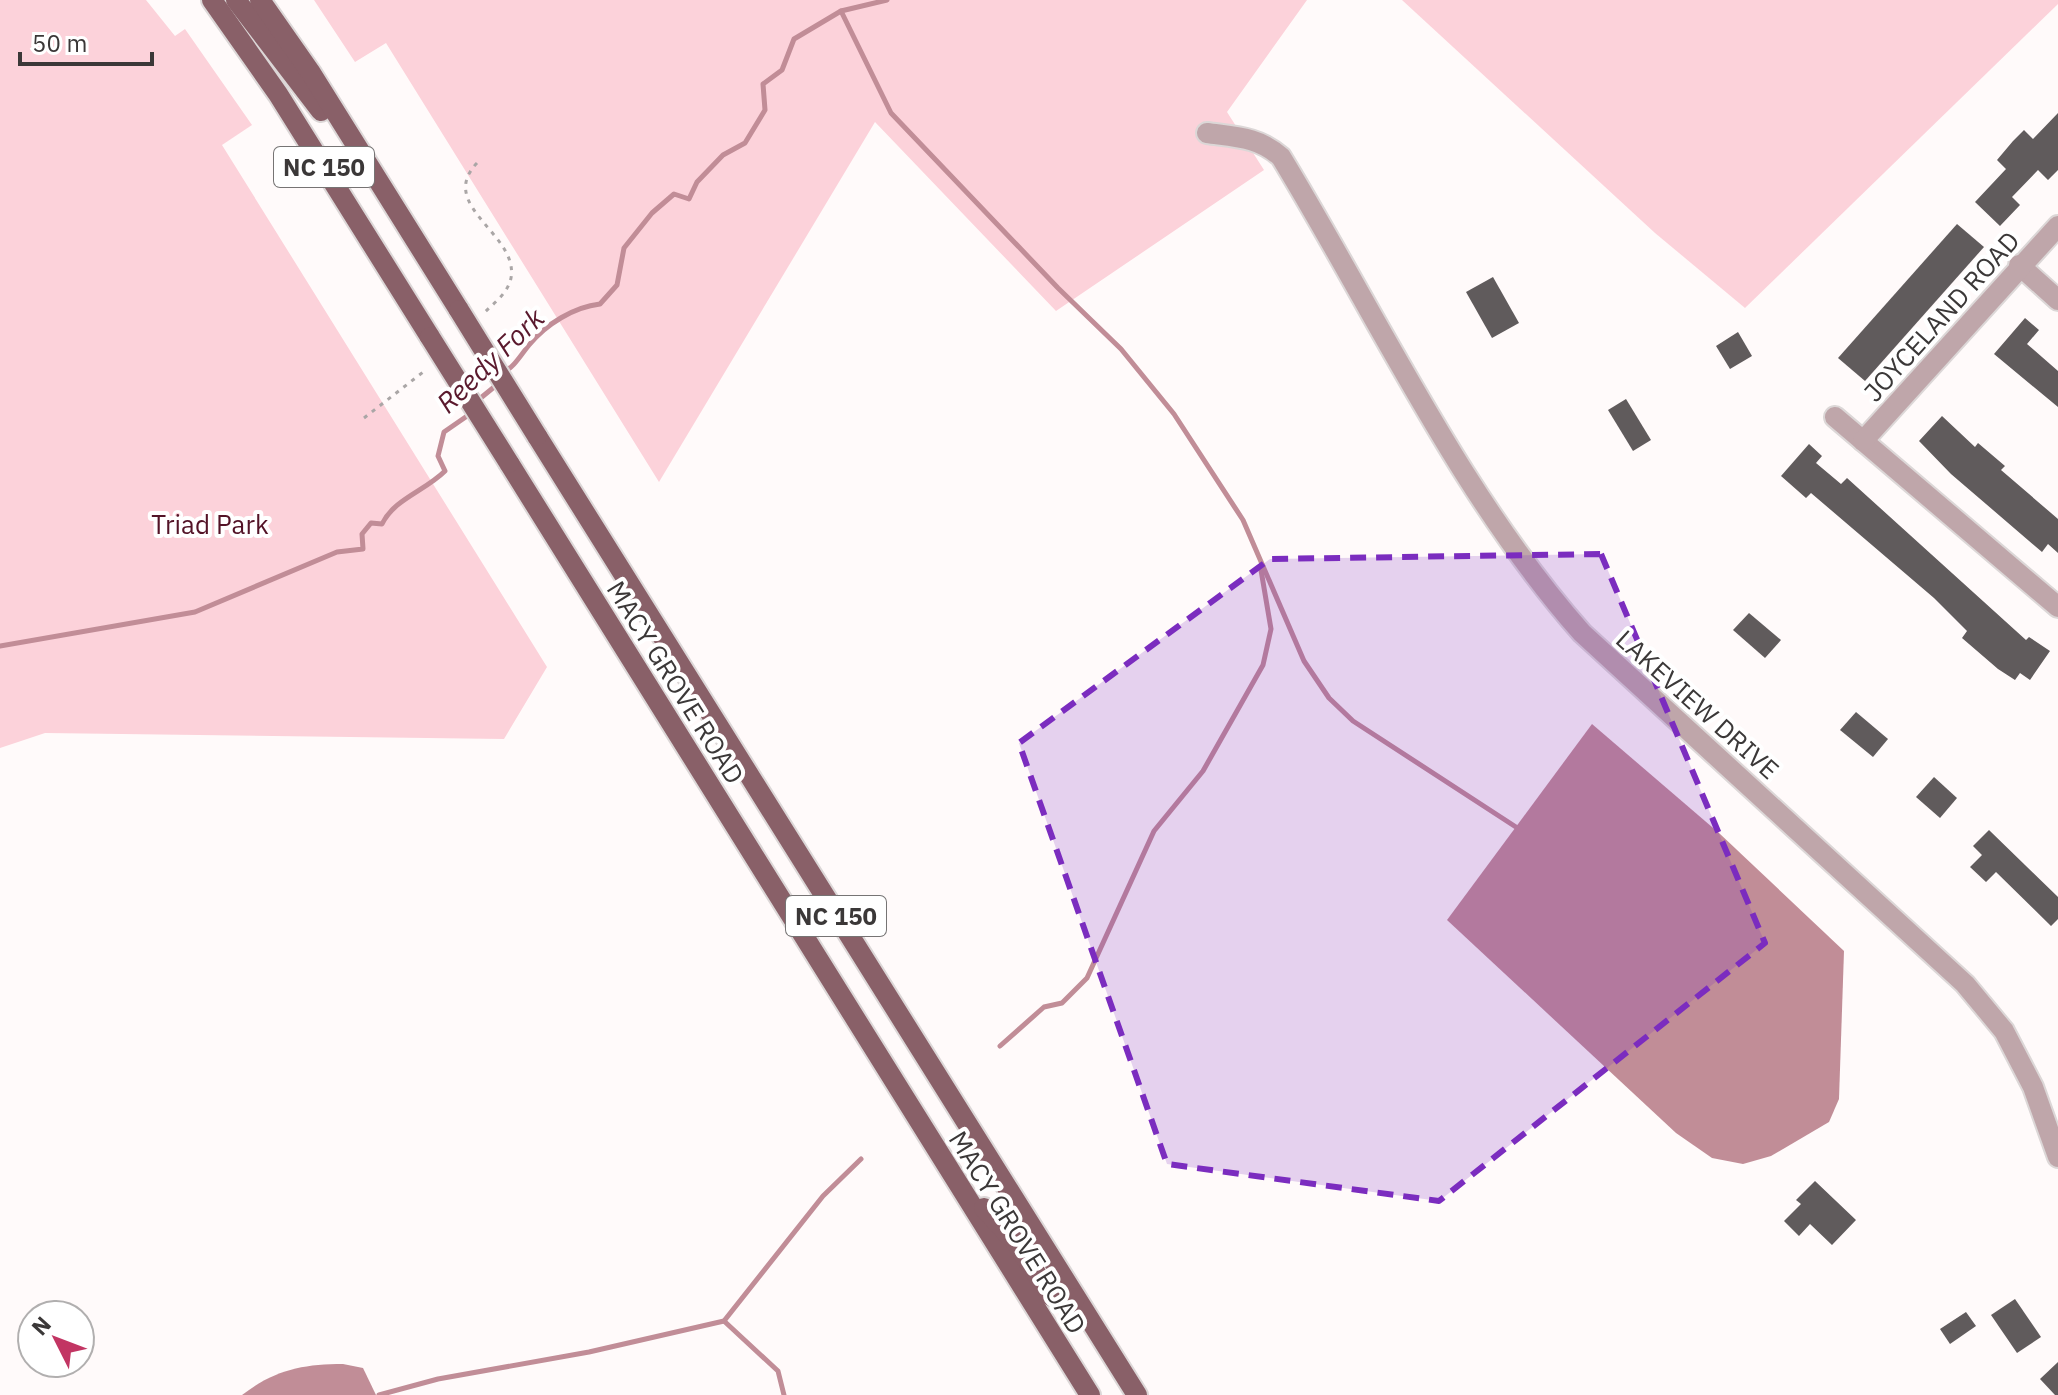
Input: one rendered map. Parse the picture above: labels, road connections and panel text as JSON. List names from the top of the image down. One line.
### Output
{"streets":{"main road":["NC 150","MACY GROVE ROAD"],"street":["JOYCELAND ROAD","LAKEVIEW DRIVE"]},"water":["Reedy Fork"],"parks":["Triad Park"],"scale_bar":"50 m","north":"top left"}
